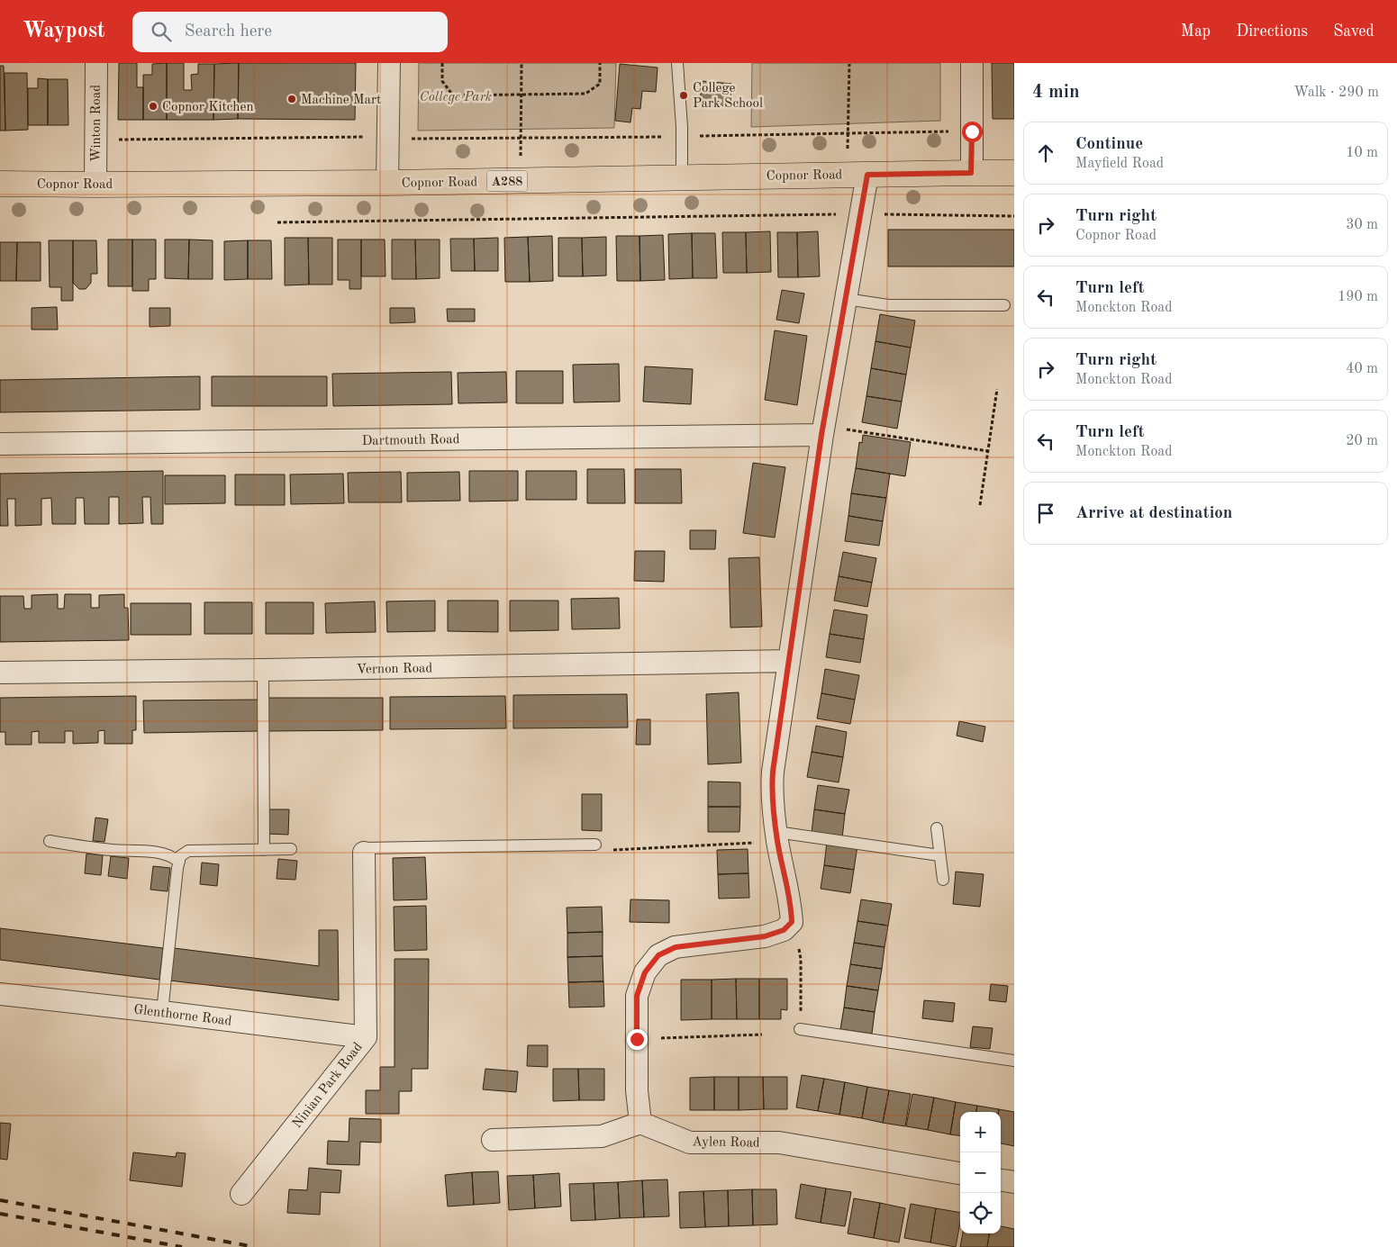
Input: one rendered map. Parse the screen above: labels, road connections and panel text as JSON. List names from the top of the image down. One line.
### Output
{"streets":{"main road":["Copnor Road","A288"],"street":["Winton Road","Dartmouth Road","Vernon Road","Glenthorne Road","Ninian Park Road","Aylen Road"]},"crossings":[["Winton Road","Copnor Road"],["Glenthorne Road","Ninian Park Road"]],"parks":["College Park"],"places":["College Park School","Machine Mart","Copnor Kitchen"],"page":{"header":"Waypost","search":"Search here","nav":["Map","Directions","Saved"],"heading":["4 min","Walk · 290 m"],"list":[["Continue","Mayfield Road","10 m"],["Turn right","Copnor Road","30 m"],["Turn left","Monckton Road","190 m"],["Turn right","Monckton Road","40 m"],["Turn left","Monckton Road","20 m"],"Arrive at destination"],"map_buttons":["+","−"]}}
